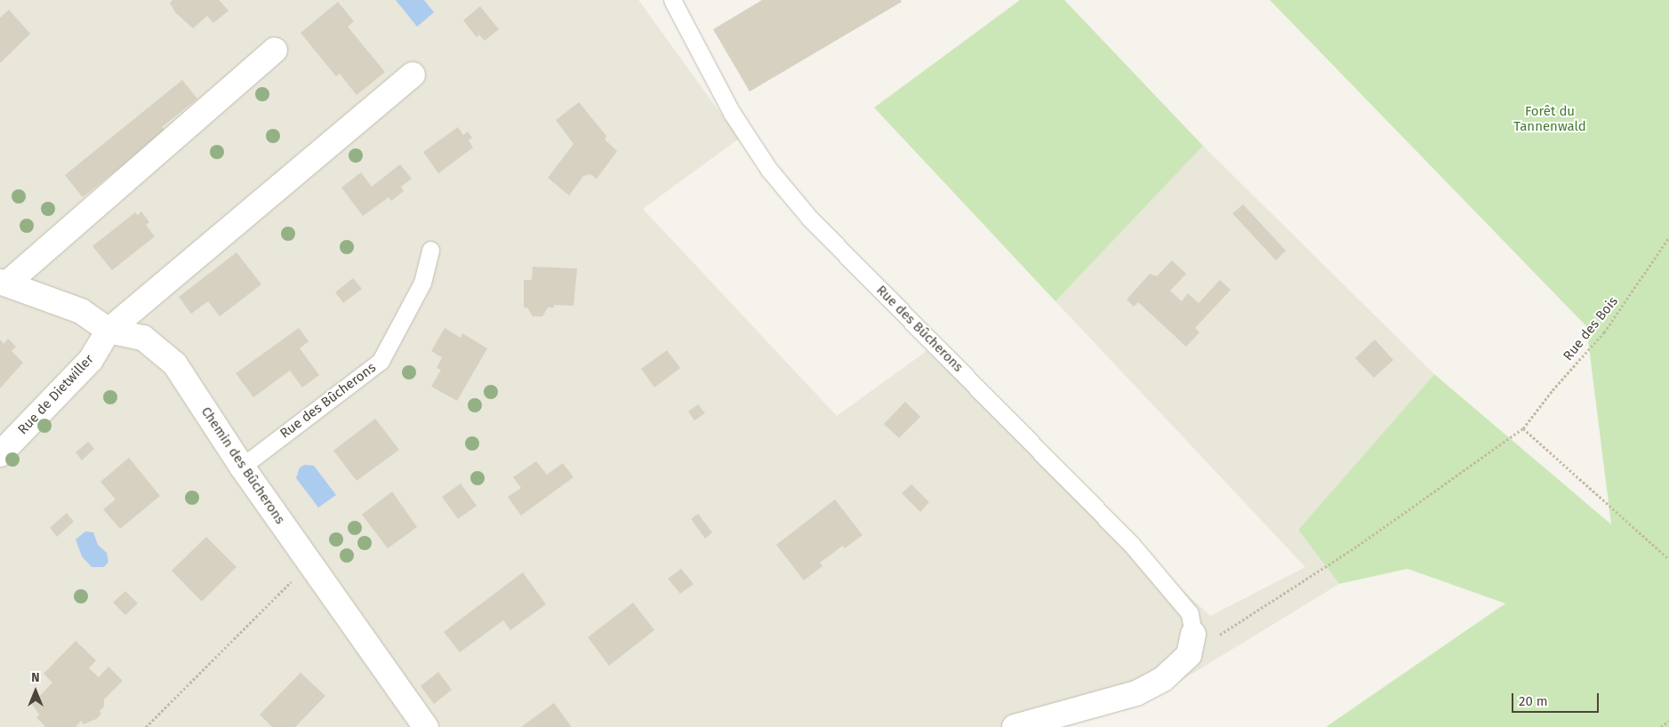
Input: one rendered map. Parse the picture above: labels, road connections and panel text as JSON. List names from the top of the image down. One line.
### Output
{"streets":{"street":["Rue de Dietwiller","Chemin des Bûcherons"],"lane":["Rue des Bûcherons"],"path":["Rue des Bois"]},"crossings":[["Rue des Bûcherons","Rue des Bois"],["Rue des Bûcherons","Chemin des Bûcherons"],["Rue de Dietwiller","Chemin des Bûcherons"]],"parks":["Forêt du Tannenwald"],"scale_bar":"20 m","north":"top"}
